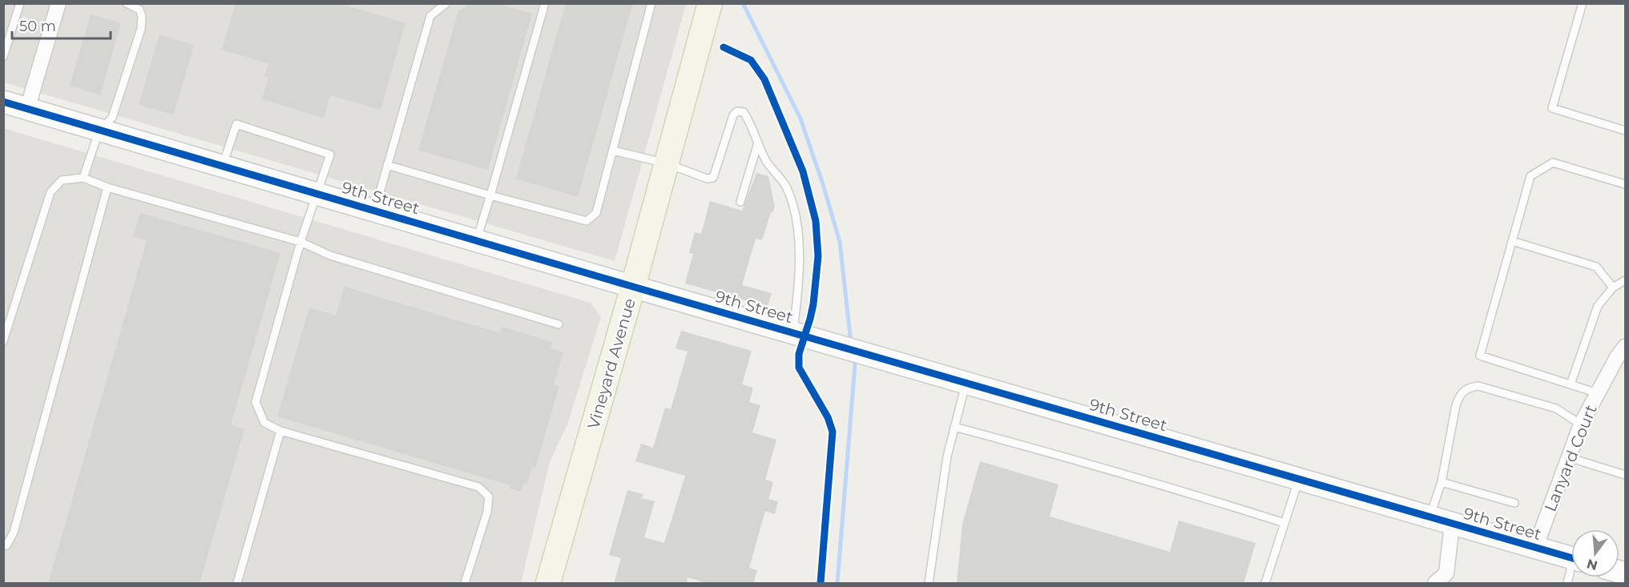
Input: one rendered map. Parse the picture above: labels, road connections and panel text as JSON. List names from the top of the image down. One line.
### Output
{"streets":{"main road":["Vineyard Avenue"],"street":["9th Street","Lanyard Court"]},"crossings":[["9th Street","Vineyard Avenue"],["9th Street","Lanyard Court"]],"scale_bar":"50 m","north":"bottom"}
